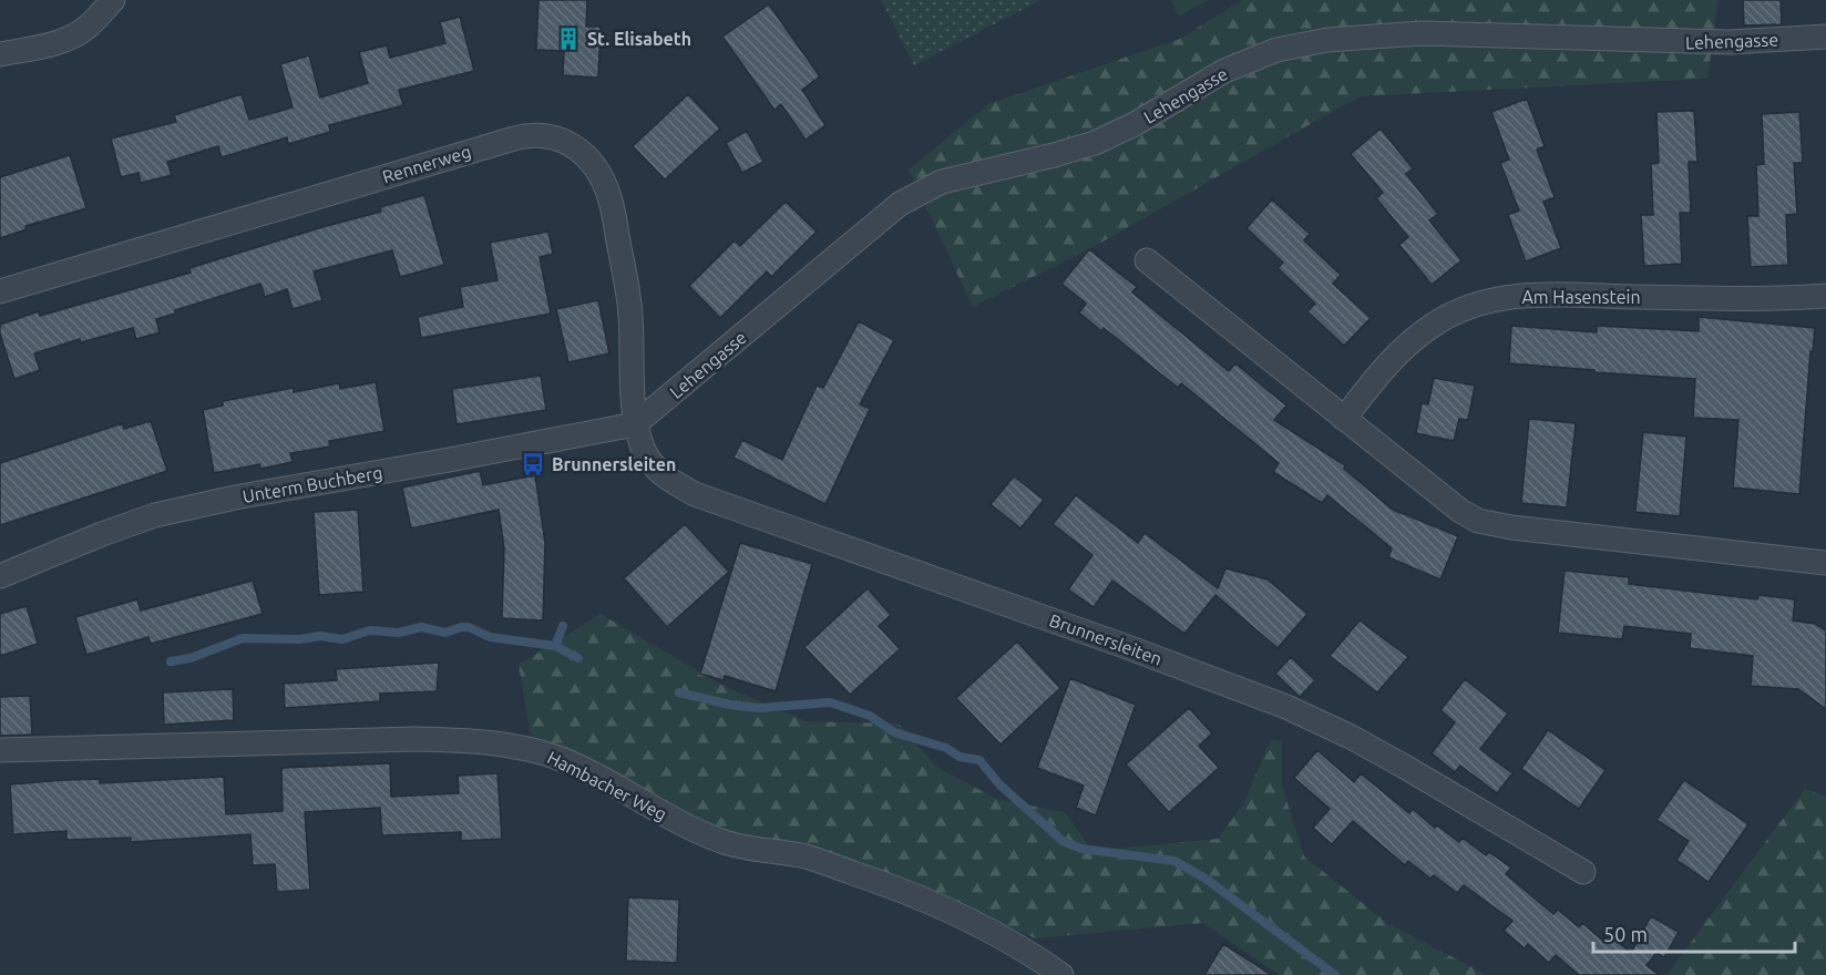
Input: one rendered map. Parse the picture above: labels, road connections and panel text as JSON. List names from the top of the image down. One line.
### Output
{"streets":{"street":["Lehengasse","Rennerweg","Am Hasenstein","Unterm Buchberg","Brunnersleiten","Hambacher Weg"]},"crossings":[["Lehengasse","Rennerweg"],["Lehengasse","Unterm Buchberg"],["Lehengasse","Brunnersleiten"],["Rennerweg","Unterm Buchberg"],["Rennerweg","Brunnersleiten"],["Unterm Buchberg","Brunnersleiten"]],"places":{"building":["St. Elisabeth"],"bus stop":["Brunnersleiten"]},"scale_bar":"50 m"}
